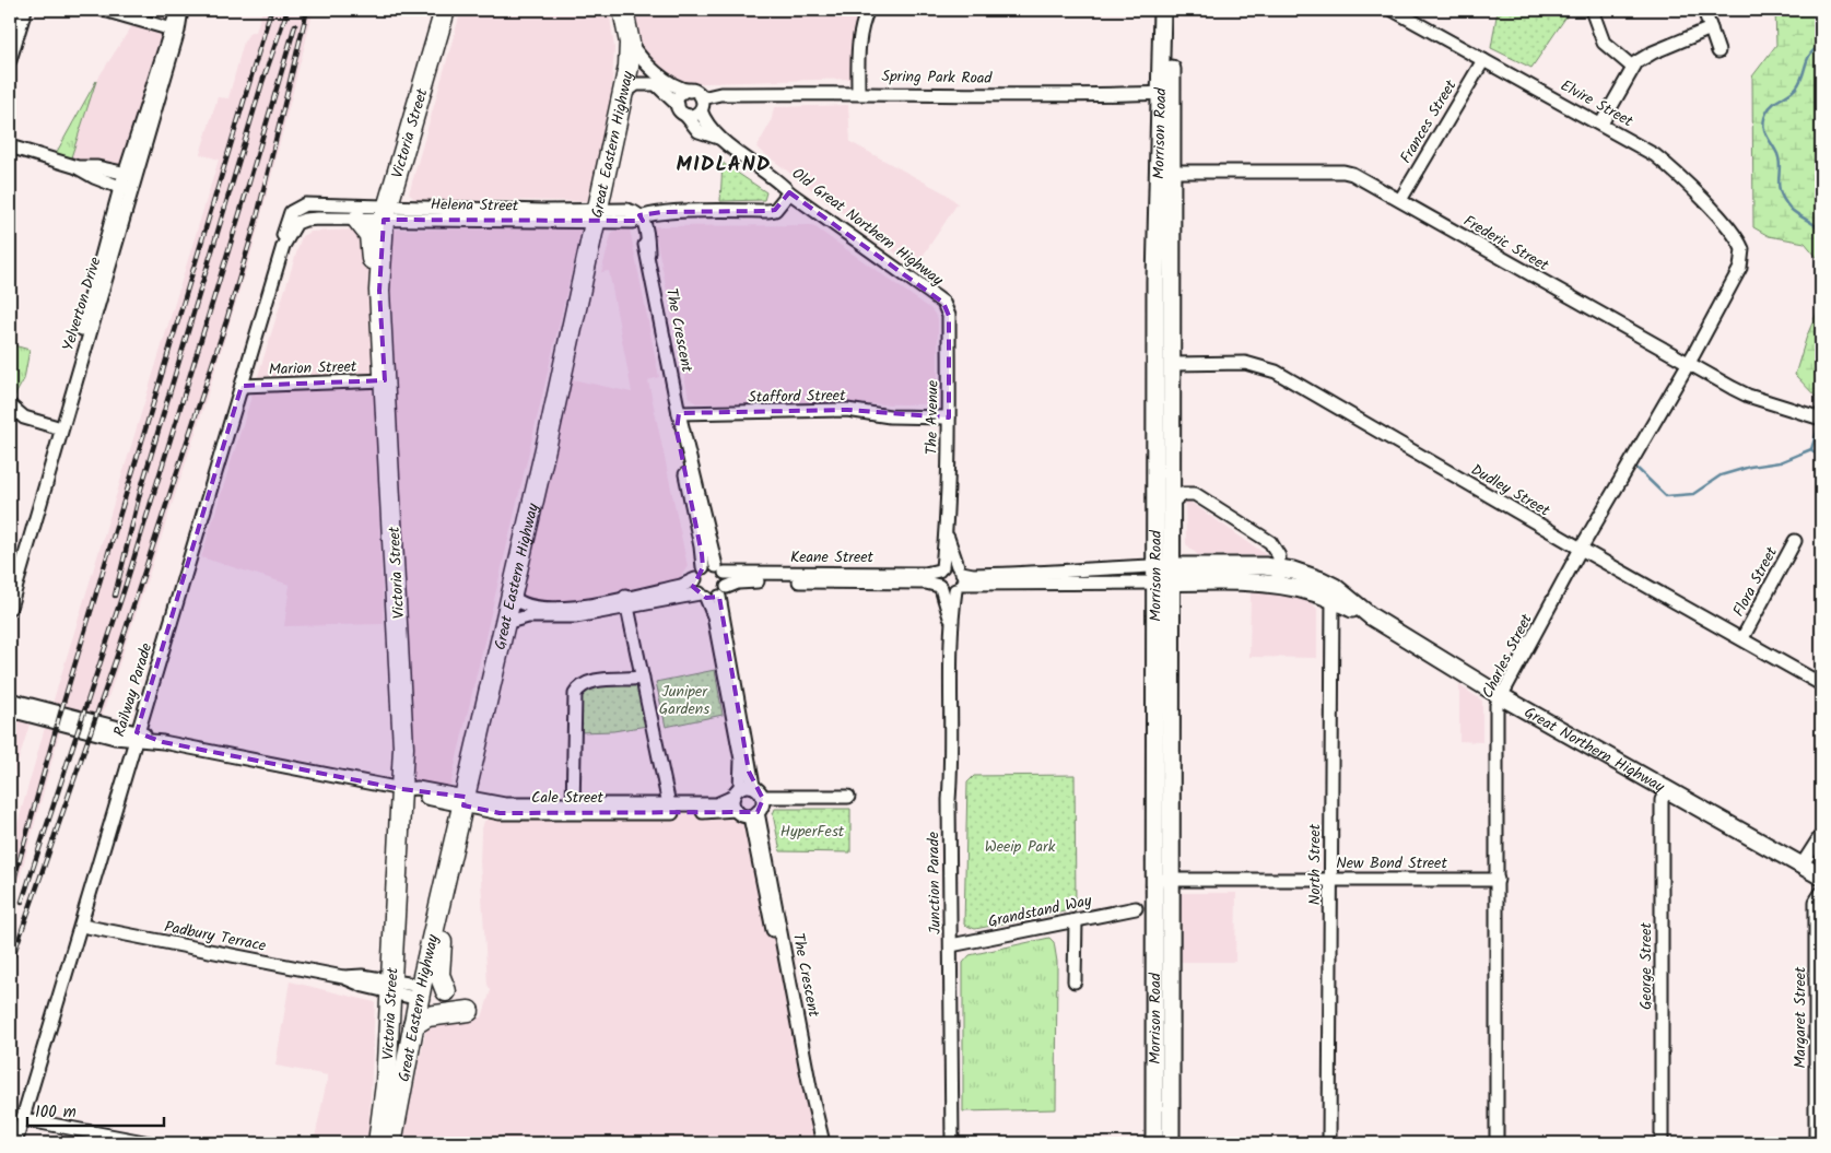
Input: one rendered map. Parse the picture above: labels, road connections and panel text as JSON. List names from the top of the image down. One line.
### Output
{"streets":{"highway":["Victoria Street","Great Eastern Highway"],"main road":["Morrison Road","Great Northern Highway"],"street":["Spring Park Road","Elvire Street","Frances Street","Helena Street","Old Great Northern Highway","Frederic Street","Yelverton Drive","The Crescent","Marion Street","Stafford Street","The Avenue","Dudley Street","Keane Street","Flora Street","Charles Street","Railway Parade","Cale Street","New Bond Street","North Street","Junction Parade","Grandstand Way","Padbury Terrace","George Street","Margaret Street"]},"crossings":[["Spring Park Road","Morrison Road"],["Spring Park Road","Old Great Northern Highway"],["Elvire Street","Frances Street"],["Elvire Street","Charles Street"],["Frances Street","Frederic Street"],["Victoria Street","Helena Street"],["Victoria Street","Marion Street"],["Victoria Street","Cale Street"],["Victoria Street","Padbury Terrace"],["Morrison Road","Frederic Street"],["Morrison Road","Dudley Street"],["Morrison Road","Great Northern Highway"],["Morrison Road","New Bond Street"],["Great Eastern Highway","Helena Street"],["Great Eastern Highway","Old Great Northern Highway"],["Great Eastern Highway","Cale Street"],["Great Eastern Highway","Padbury Terrace"],["Helena Street","Old Great Northern Highway"],["Helena Street","The Crescent"],["Helena Street","Railway Parade"],["Old Great Northern Highway","The Avenue"],["Frederic Street","Charles Street"],["The Crescent","Stafford Street"],["The Crescent","Keane Street"],["The Crescent","Cale Street"],["Marion Street","Railway Parade"],["Stafford Street","The Avenue"],["The Avenue","Keane Street"],["The Avenue","Junction Parade"],["Dudley Street","Flora Street"],["Dudley Street","Charles Street"],["Keane Street","Junction Parade"],["Charles Street","Great Northern Highway"],["Charles Street","New Bond Street"],["Railway Parade","Cale Street"],["Railway Parade","Padbury Terrace"],["Great Northern Highway","North Street"],["Great Northern Highway","George Street"],["New Bond Street","North Street"],["Junction Parade","Grandstand Way"]],"districts":["MIDLAND"],"parks":["Juniper Gardens","HyperFest","Weeip Park"],"scale_bar":"100 m"}
